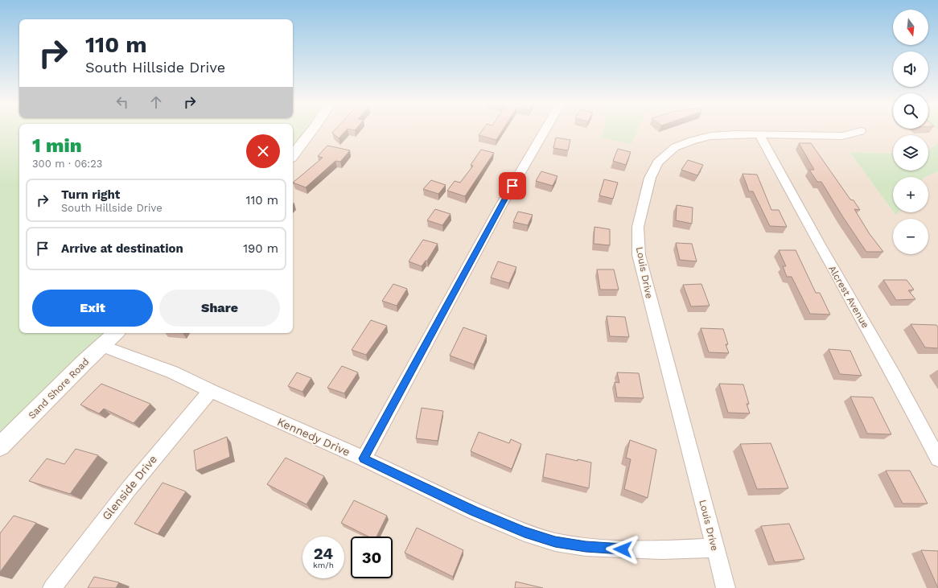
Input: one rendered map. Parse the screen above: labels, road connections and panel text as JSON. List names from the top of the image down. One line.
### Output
{"streets":{"street":["Louis Drive","Alcrest Avenue","Sand Shore Road","Kennedy Drive","Glenside Drive"]},"crossings":[["Louis Drive","Alcrest Avenue"],["Louis Drive","Kennedy Drive"],["Sand Shore Road","Kennedy Drive"],["Kennedy Drive","Glenside Drive"]],"north":"bottom","page":{"map_buttons":["+","−"],"turn":["110 m","South Hillside Drive"],"heading":["1 min","300 m · 06:23"],"list":[{"name":"Turn right","note":"South Hillside Drive","value":"110 m"},{"name":"Arrive at destination","value":"190 m"}],"buttons":["Exit","Share"],"speed":"24 km/h","limit":"30"}}
